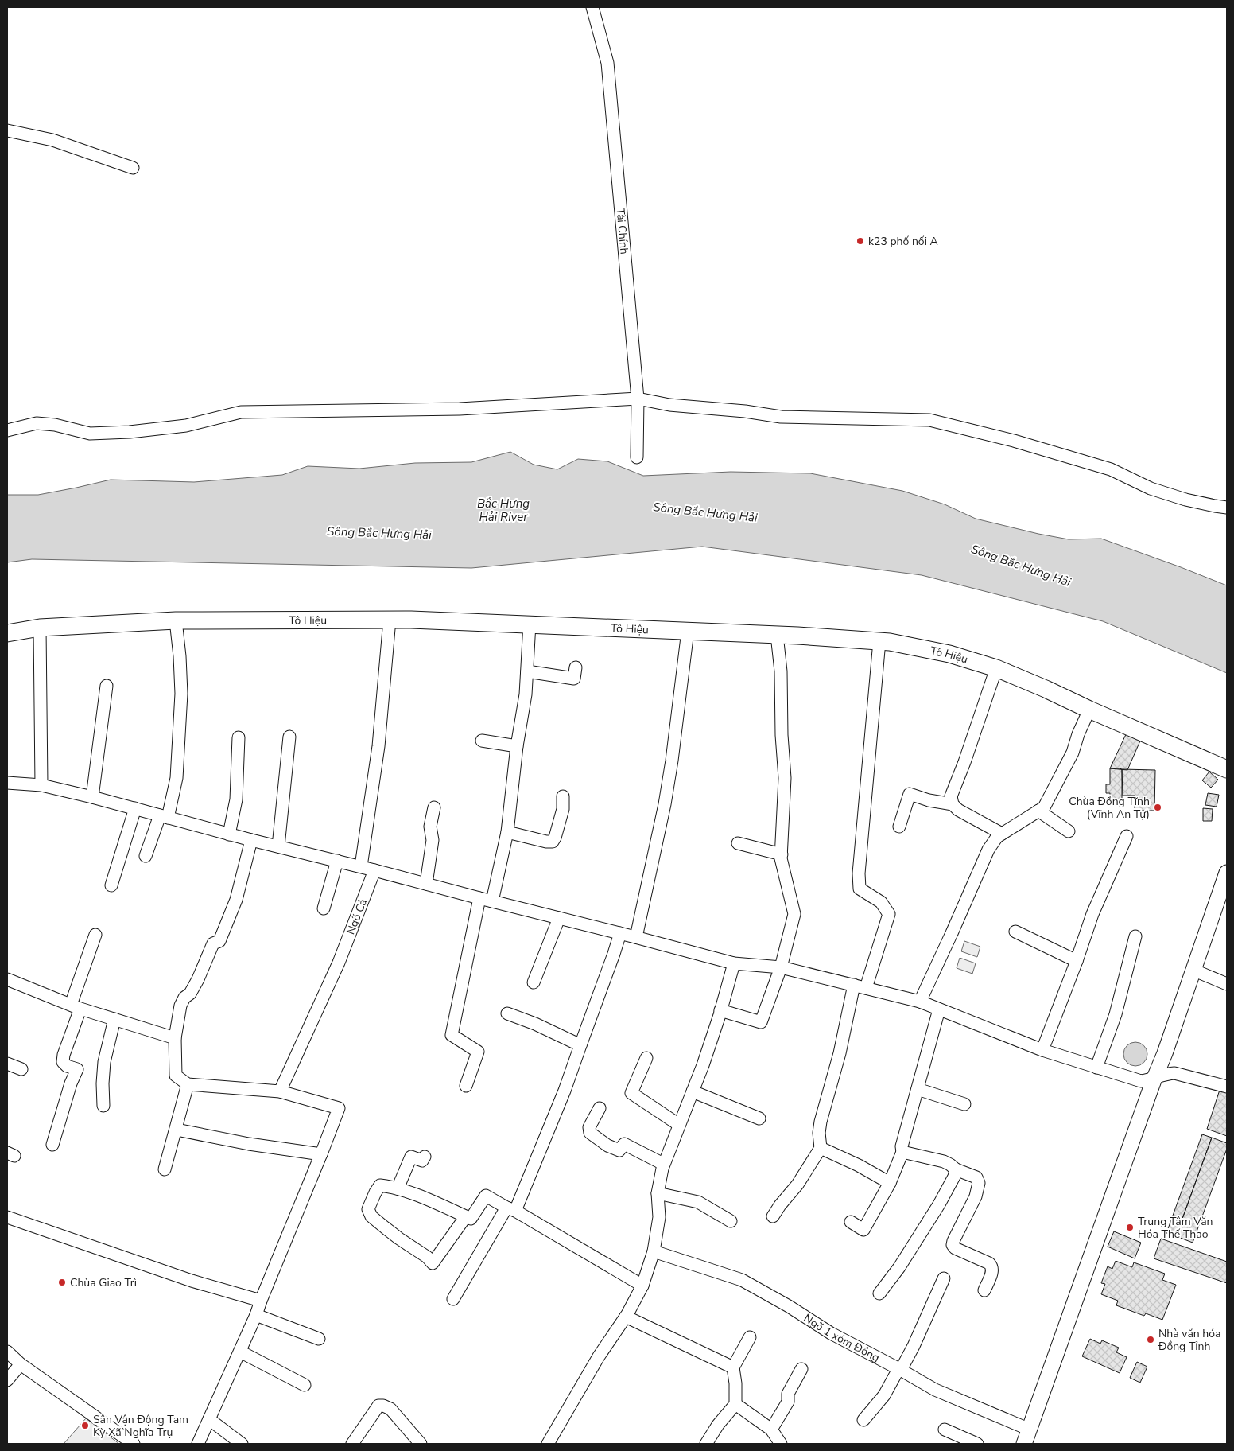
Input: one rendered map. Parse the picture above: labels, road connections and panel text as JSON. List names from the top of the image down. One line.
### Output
{"streets":{"main road":["Tô Hiệu"],"street":["Tài Chính","Ngõ Cả","Ngõ 1 xóm Đồng"]},"water":["Bắc Hưng Hải River","Sông Bắc Hưng Hải"],"places":["k23 phố nối A","Chùa Đồng Tĩnh (Vĩnh An Tự)","Trung Tâm Văn Hóa Thế Thao","Chùa Giao Trì","Nhà văn hóa Đồng Tỉnh","Sân Vận Động Tam Kỳ Xã Nghĩa Trụ"]}
